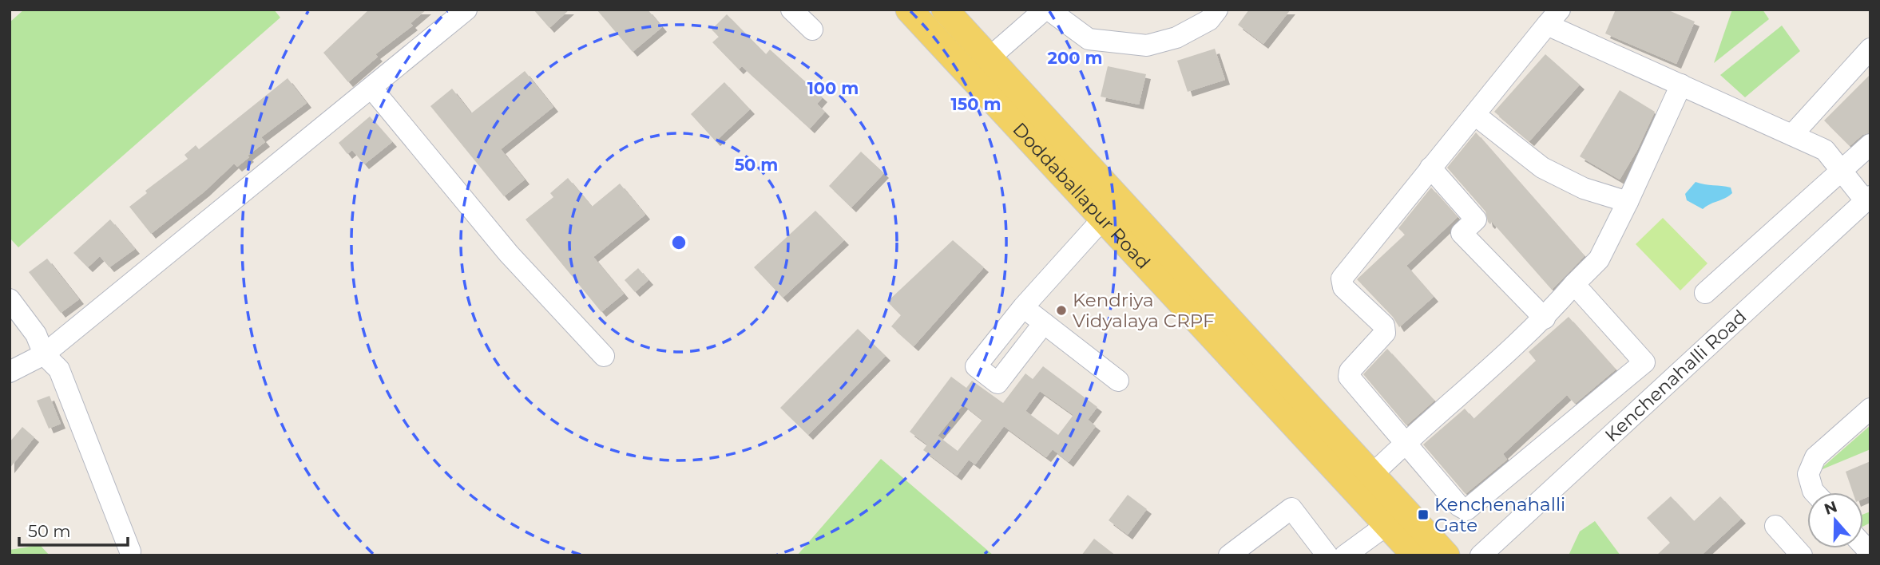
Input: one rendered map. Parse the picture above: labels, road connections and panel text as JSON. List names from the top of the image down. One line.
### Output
{"streets":{"main road":["Doddaballapur Road"],"street":["Kenchenahalli Road"]},"places":{"other":["Kendriya Vidyalaya CRPF"],"transit":["Kenchenahalli Gate"]},"scale_bar":"50 m","north":"top","rings":["200 m","100 m","150 m","50 m"]}
